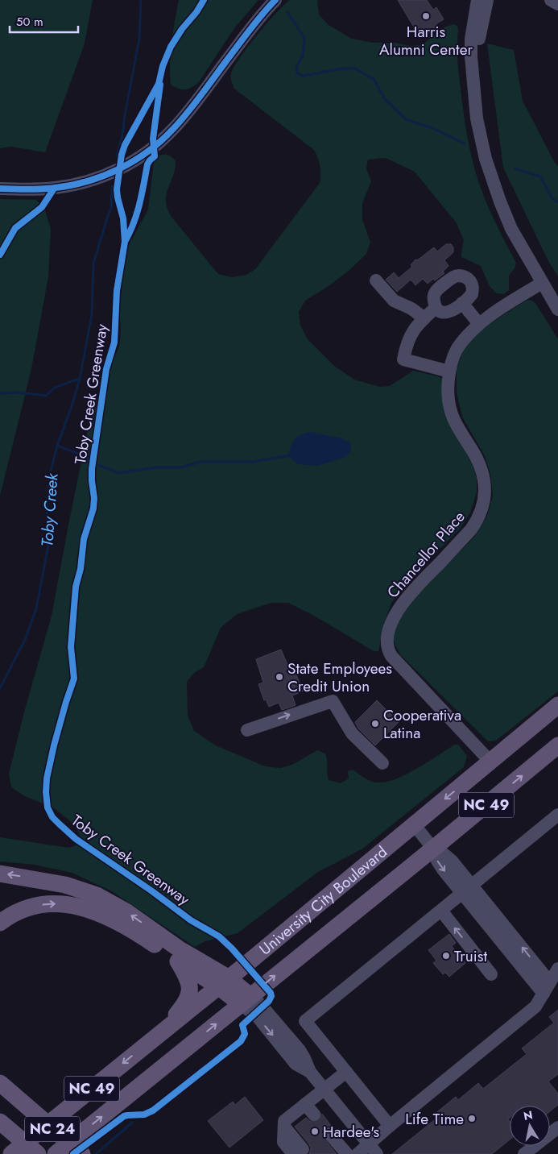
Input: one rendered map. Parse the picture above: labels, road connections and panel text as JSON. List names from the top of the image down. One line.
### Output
{"streets":{"main road":["NC 49","University City Boulevard","NC 24"],"street":["Chancellor Place"],"cycle path":["Toby Creek Greenway"]},"crossings":[["Chancellor Place","University City Boulevard"]],"water":["Toby Creek"],"places":["Harris Alumni Center","State Employees Credit Union","Cooperativa Latina","Truist","Life Time","Hardee's"],"scale_bar":"50 m","north":"top"}
